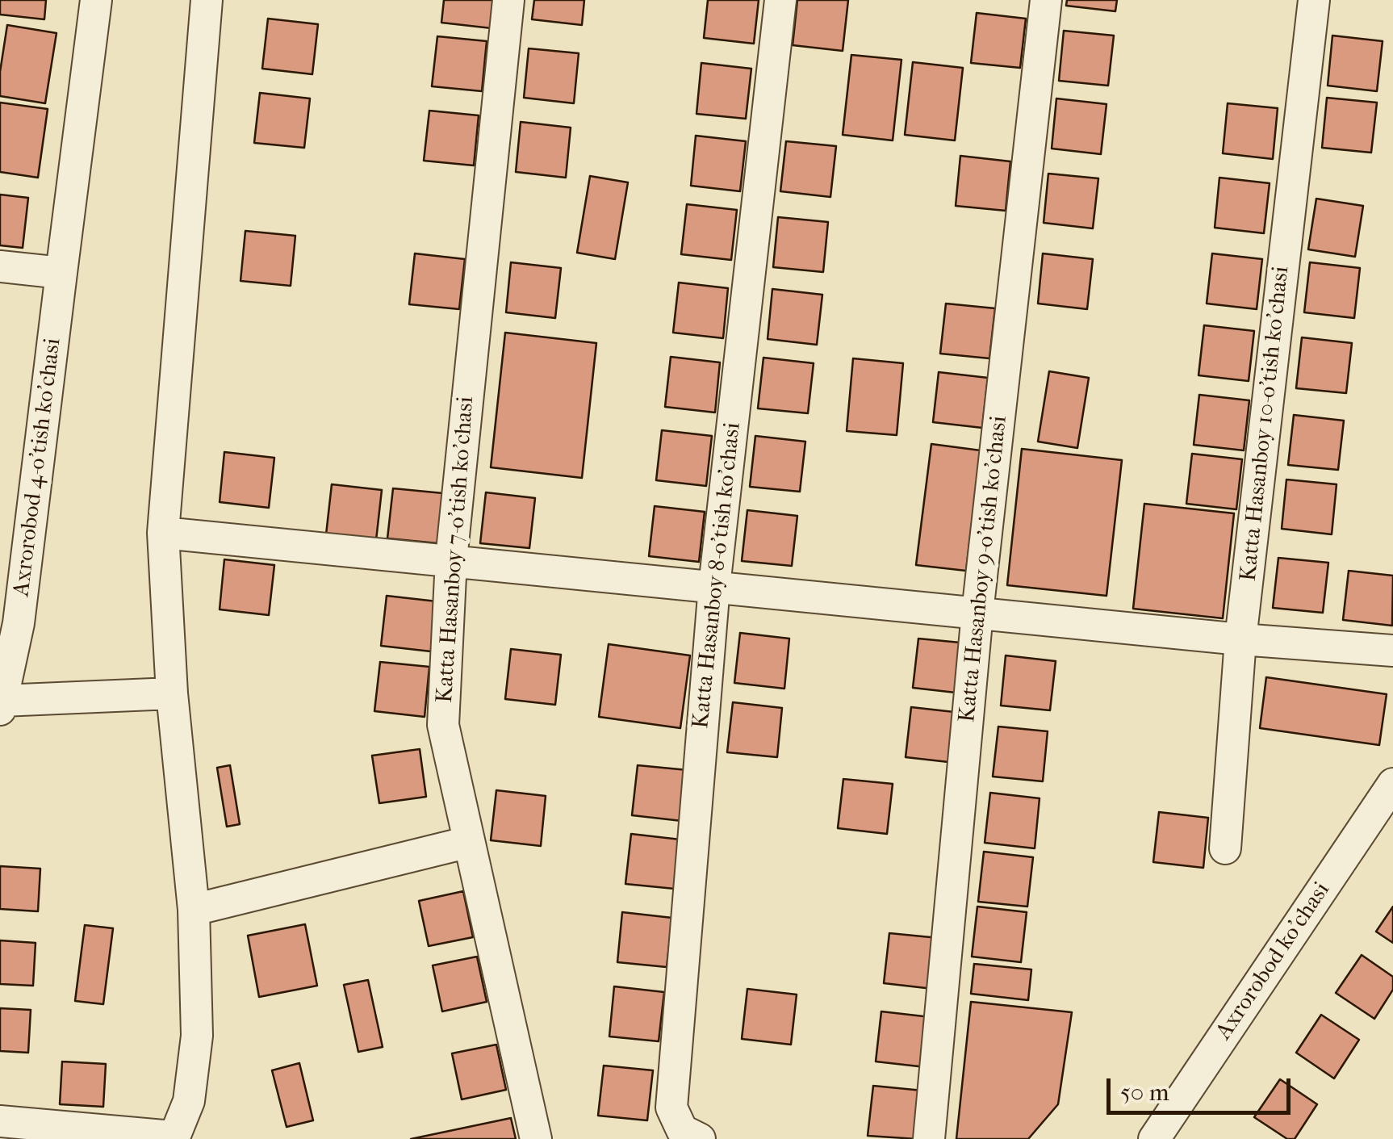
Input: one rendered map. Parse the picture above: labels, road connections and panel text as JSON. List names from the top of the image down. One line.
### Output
{"streets":{"street":["Katta Hasanboy 10-o'tish ko'chasi","Axrorobod 4-o'tish ko'chasi","Katta Hasanboy 7-o'tish ko'chasi","Katta Hasanboy 9-o'tish ko'chasi","Katta Hasanboy 8-o'tish ko'chasi","Axrorobod ko'chasi"]},"scale_bar":"50 m"}
